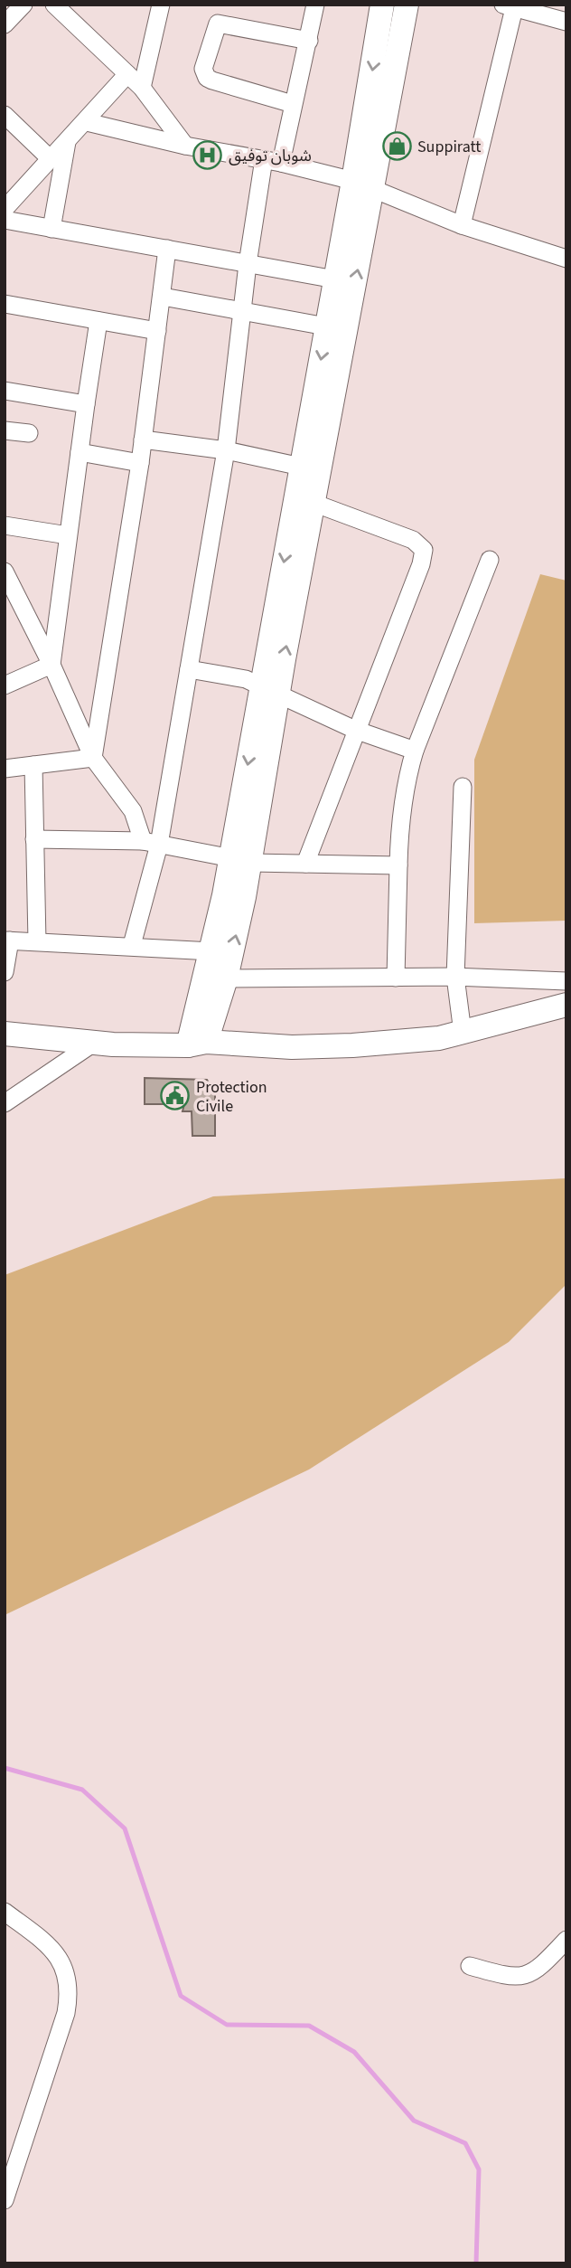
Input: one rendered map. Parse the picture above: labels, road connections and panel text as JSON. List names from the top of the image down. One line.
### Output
{"places":{"shop":["Suppiratt"],"hospital":["شوبان توفيق"],"public building":["Protection Civile"]}}
